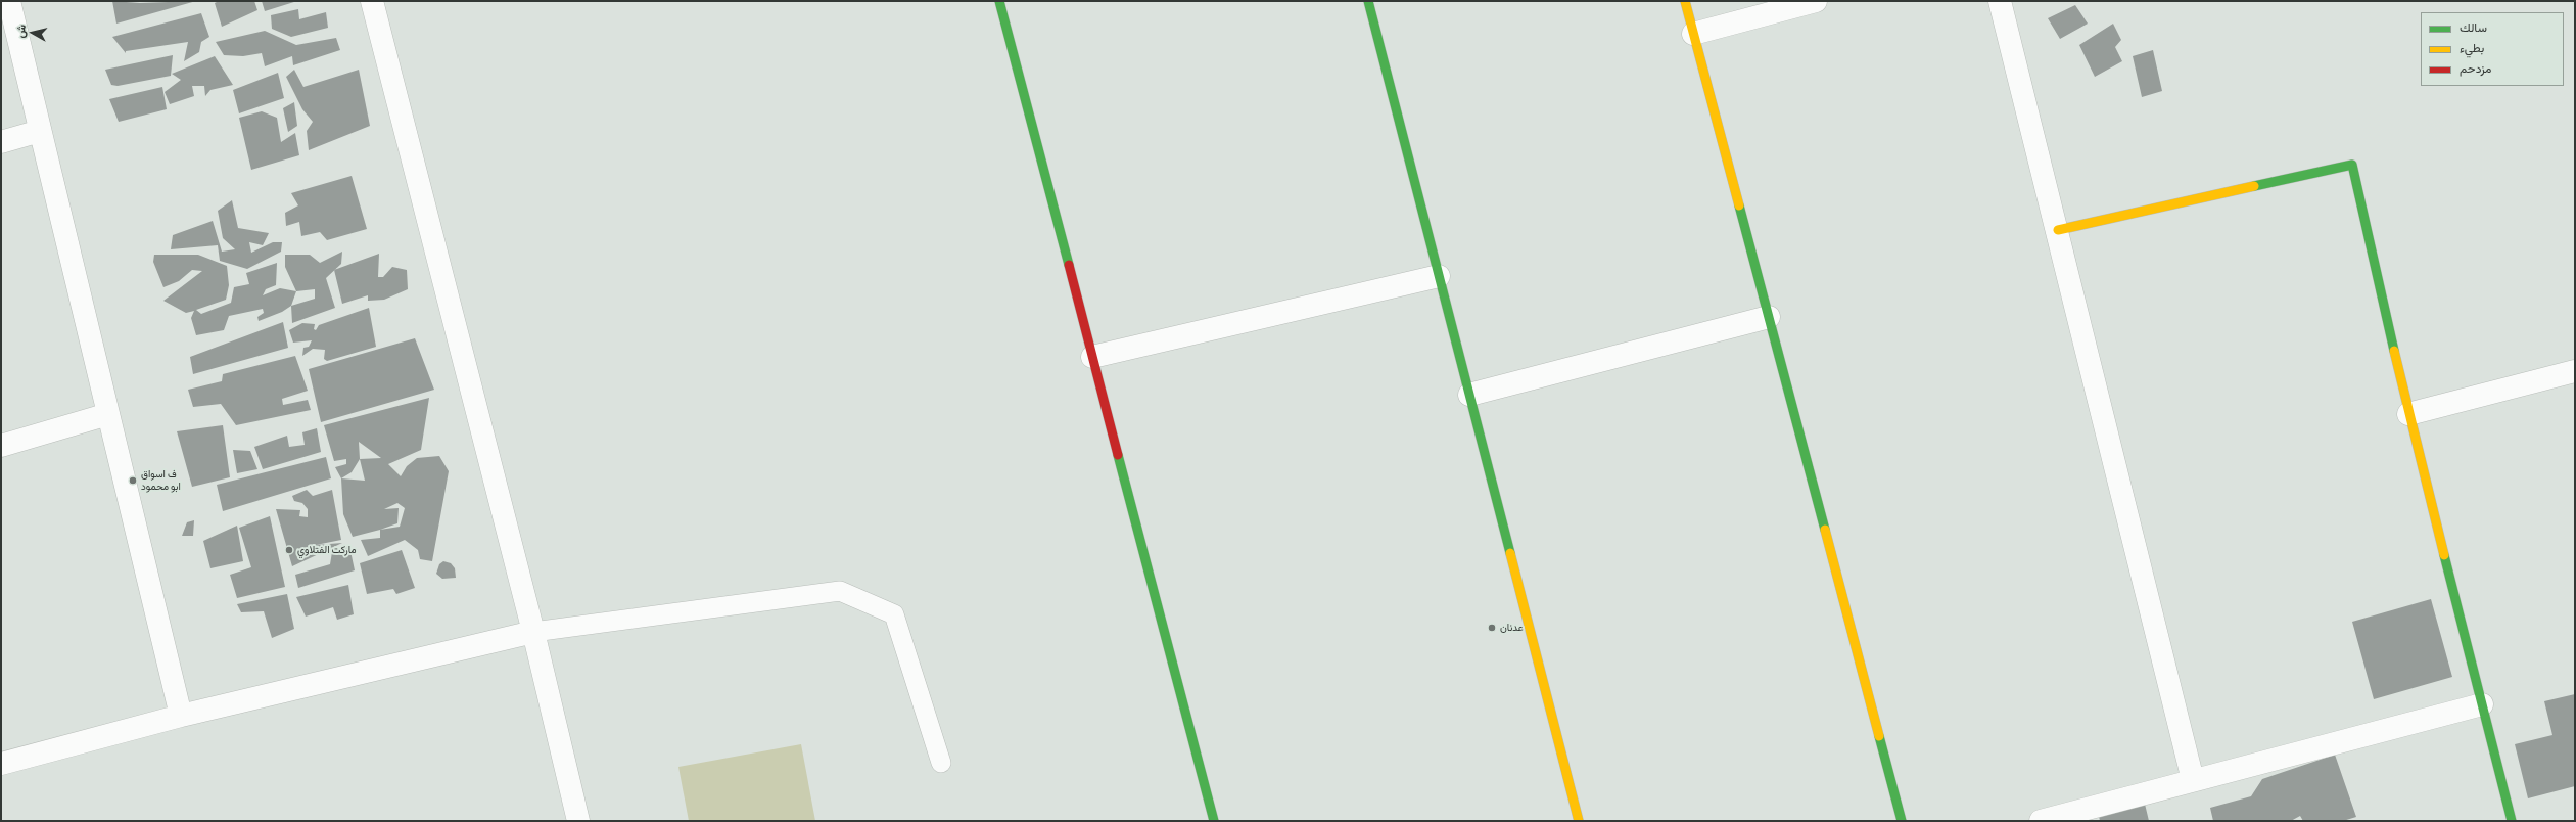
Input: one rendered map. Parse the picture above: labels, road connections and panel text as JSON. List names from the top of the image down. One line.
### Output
{"places":["ف اسواق ابو محمود","ماركت الفتلاوي","عدنان"],"legend":["سالك","بطيء","مزدحم"],"north":"left"}
